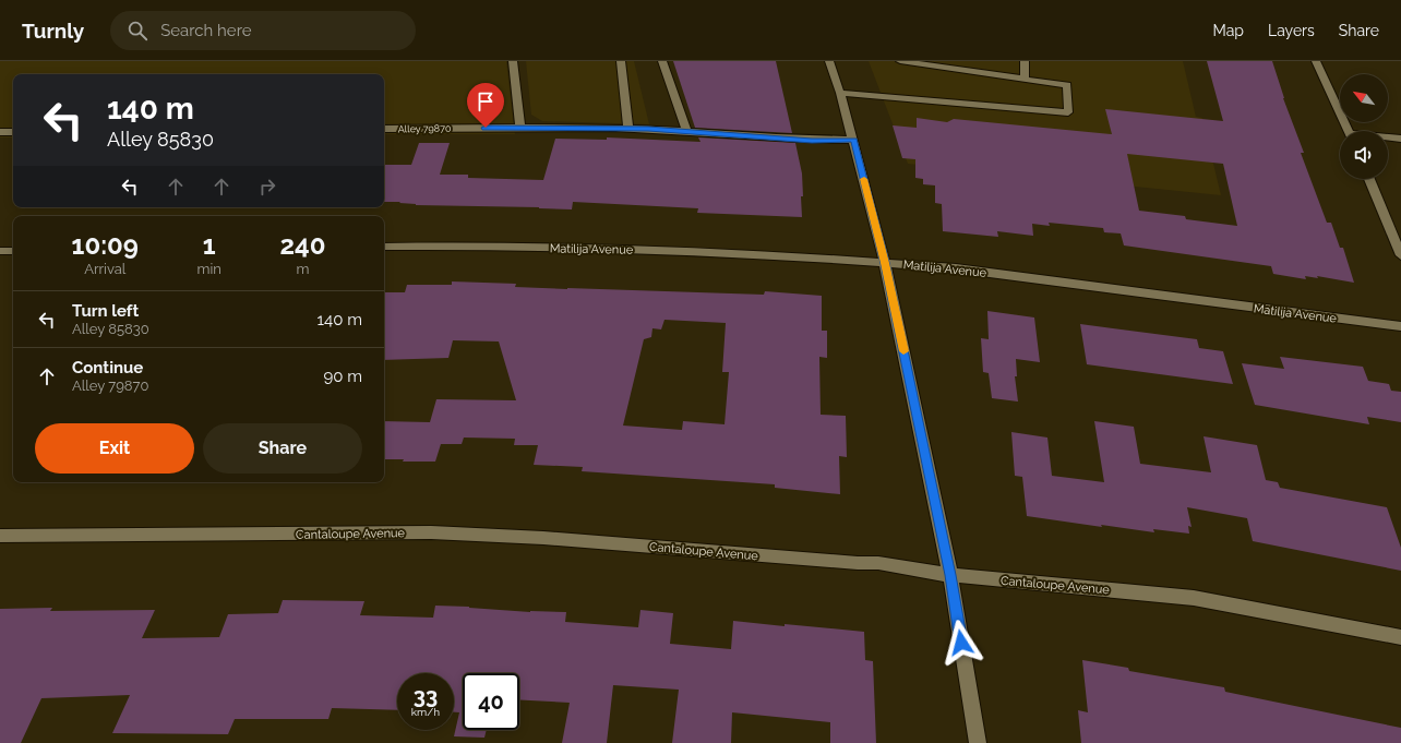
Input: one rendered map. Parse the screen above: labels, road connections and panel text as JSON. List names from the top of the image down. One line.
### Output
{"streets":{"street":["Alley 79870","Matilija Avenue","Cantaloupe Avenue"]},"north":"top left","page":{"header":"Turnly","search":"Search here","nav":["Map","Layers","Share"],"turn":["140 m","Alley 85830"],"eta":["10:09","Arrival","1","min","240","m"],"list":[{"name":"Turn left","note":"Alley 85830","value":"140 m"},{"name":"Continue","note":"Alley 79870","value":"90 m"}],"buttons":["Exit","Share"],"speed":"33 km/h","limit":"40"}}
